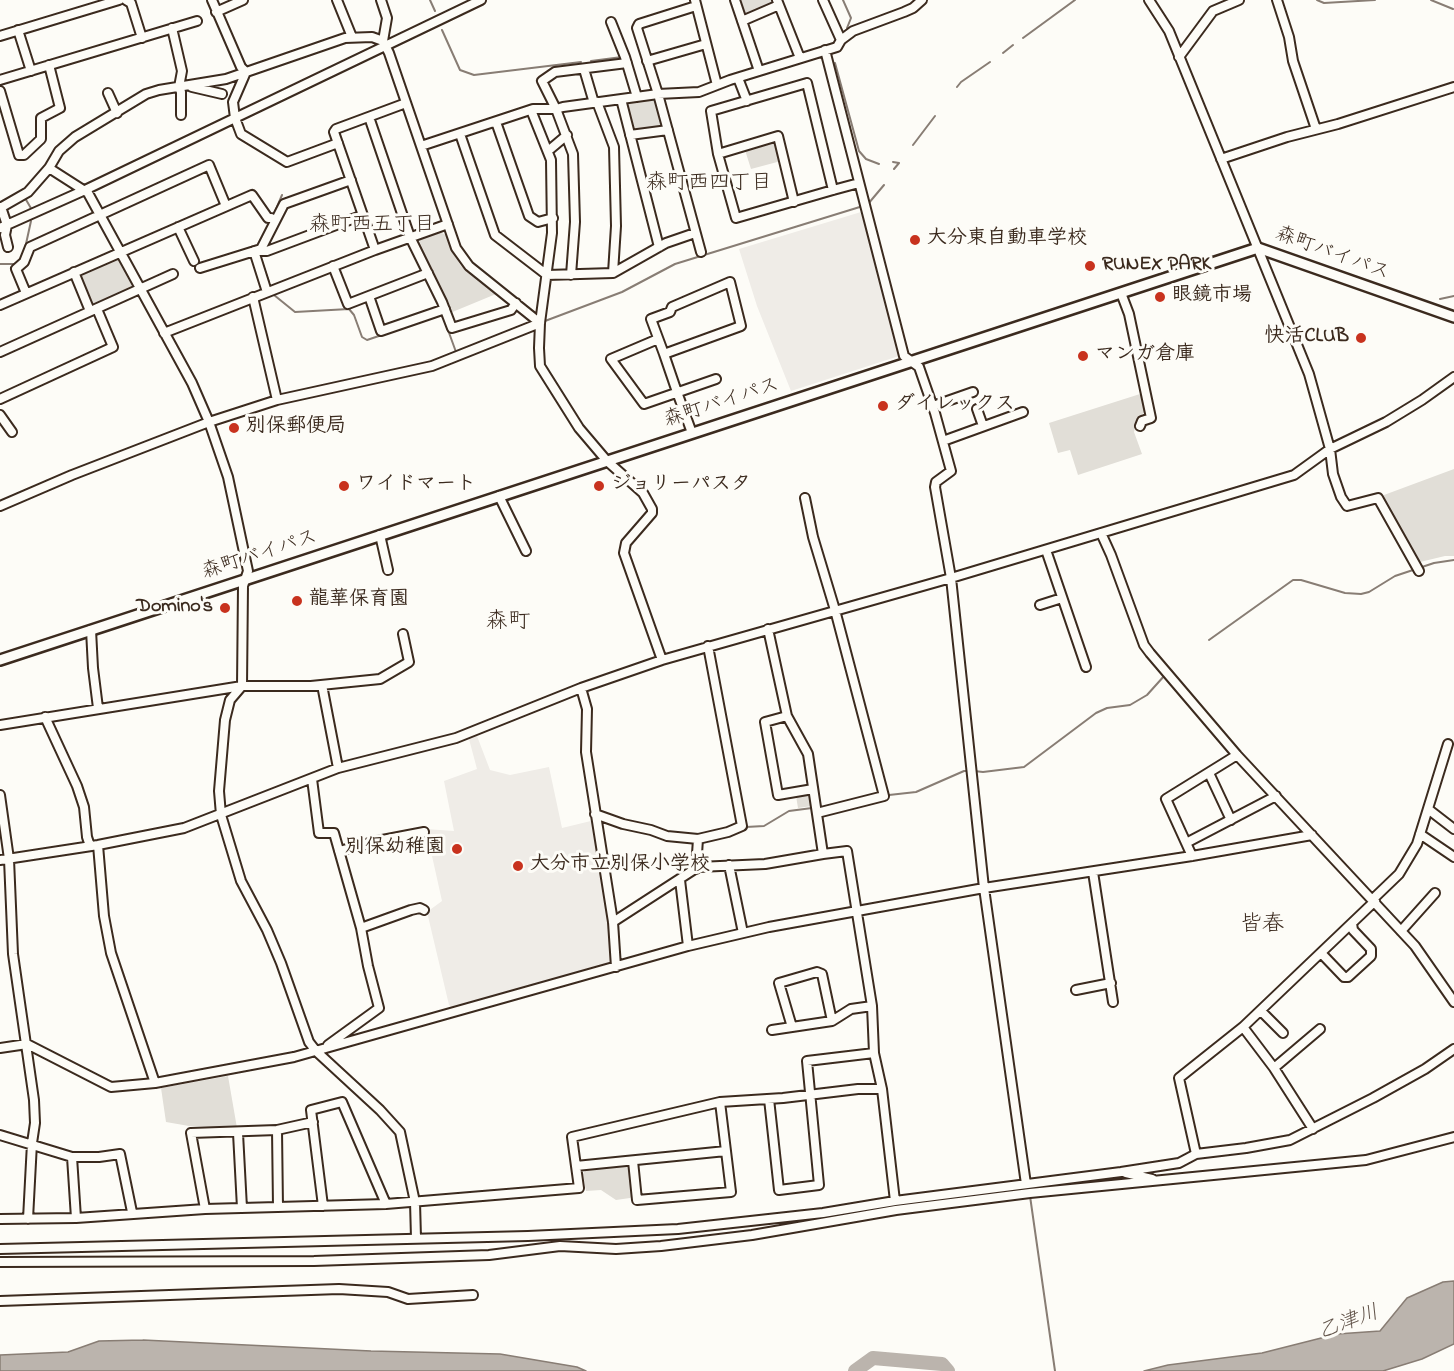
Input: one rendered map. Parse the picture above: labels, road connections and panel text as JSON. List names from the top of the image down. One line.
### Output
{"streets":{"main road":["森町バイパス"]},"districts":["森町西四丁目","森町西五丁目","森町","皆春"],"water":["乙津川"],"places":["大分東自動車学校","RUNEX PARK","眼鏡市場","快活CLUB","マンガ倉庫","ダイレックス","別保郵便局","ワイドマート","ジョリーパスタ","龍華保育園","Domino's","別保幼稚園","大分市立別保小学校"]}
